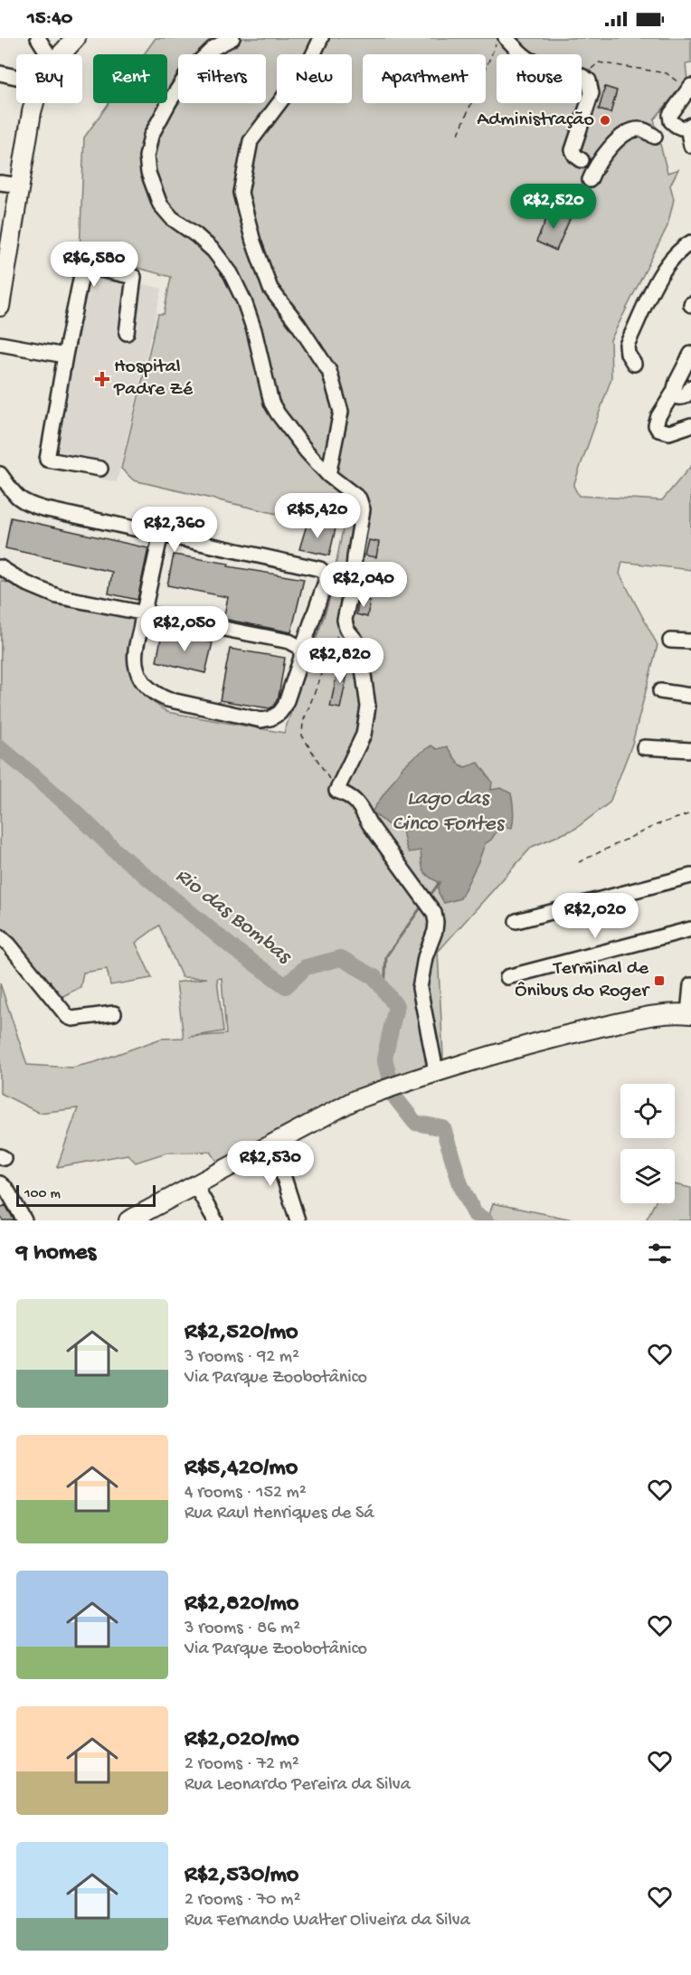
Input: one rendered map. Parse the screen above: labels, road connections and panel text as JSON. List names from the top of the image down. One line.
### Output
{"water":["Lago das Cinco Fontes","Rio das Bombas"],"places":{"other":["Administração"],"health":["Hospital Padre Zé"],"transit":["Terminal de Ônibus do Roger"]},"scale_bar":"100 m","page":{"status":"15:40","chip":["Buy","Rent","Filters","New","Apartment","House"],"price":["R$2,520","R$6,580","R$5,420","R$2,360","R$2,040","R$2,050","R$2,820","R$2,020","R$2,530"],"scale":"100 m","heading":"9 homes","list":[{"name":"R$2,520/mo","note":"3 rooms · 92 m² · Via Parque Zoobotânico"},{"name":"R$5,420/mo","note":"4 rooms · 152 m² · Rua Raul Henriques de Sá"},{"name":"R$2,820/mo","note":"3 rooms · 86 m² · Via Parque Zoobotânico"},{"name":"R$2,020/mo","note":"2 rooms · 72 m² · Rua Leonardo Pereira da Silva"},{"name":"R$2,530/mo","note":"2 rooms · 70 m² · Rua Fernando Walter Oliveira da Silva"}]}}
